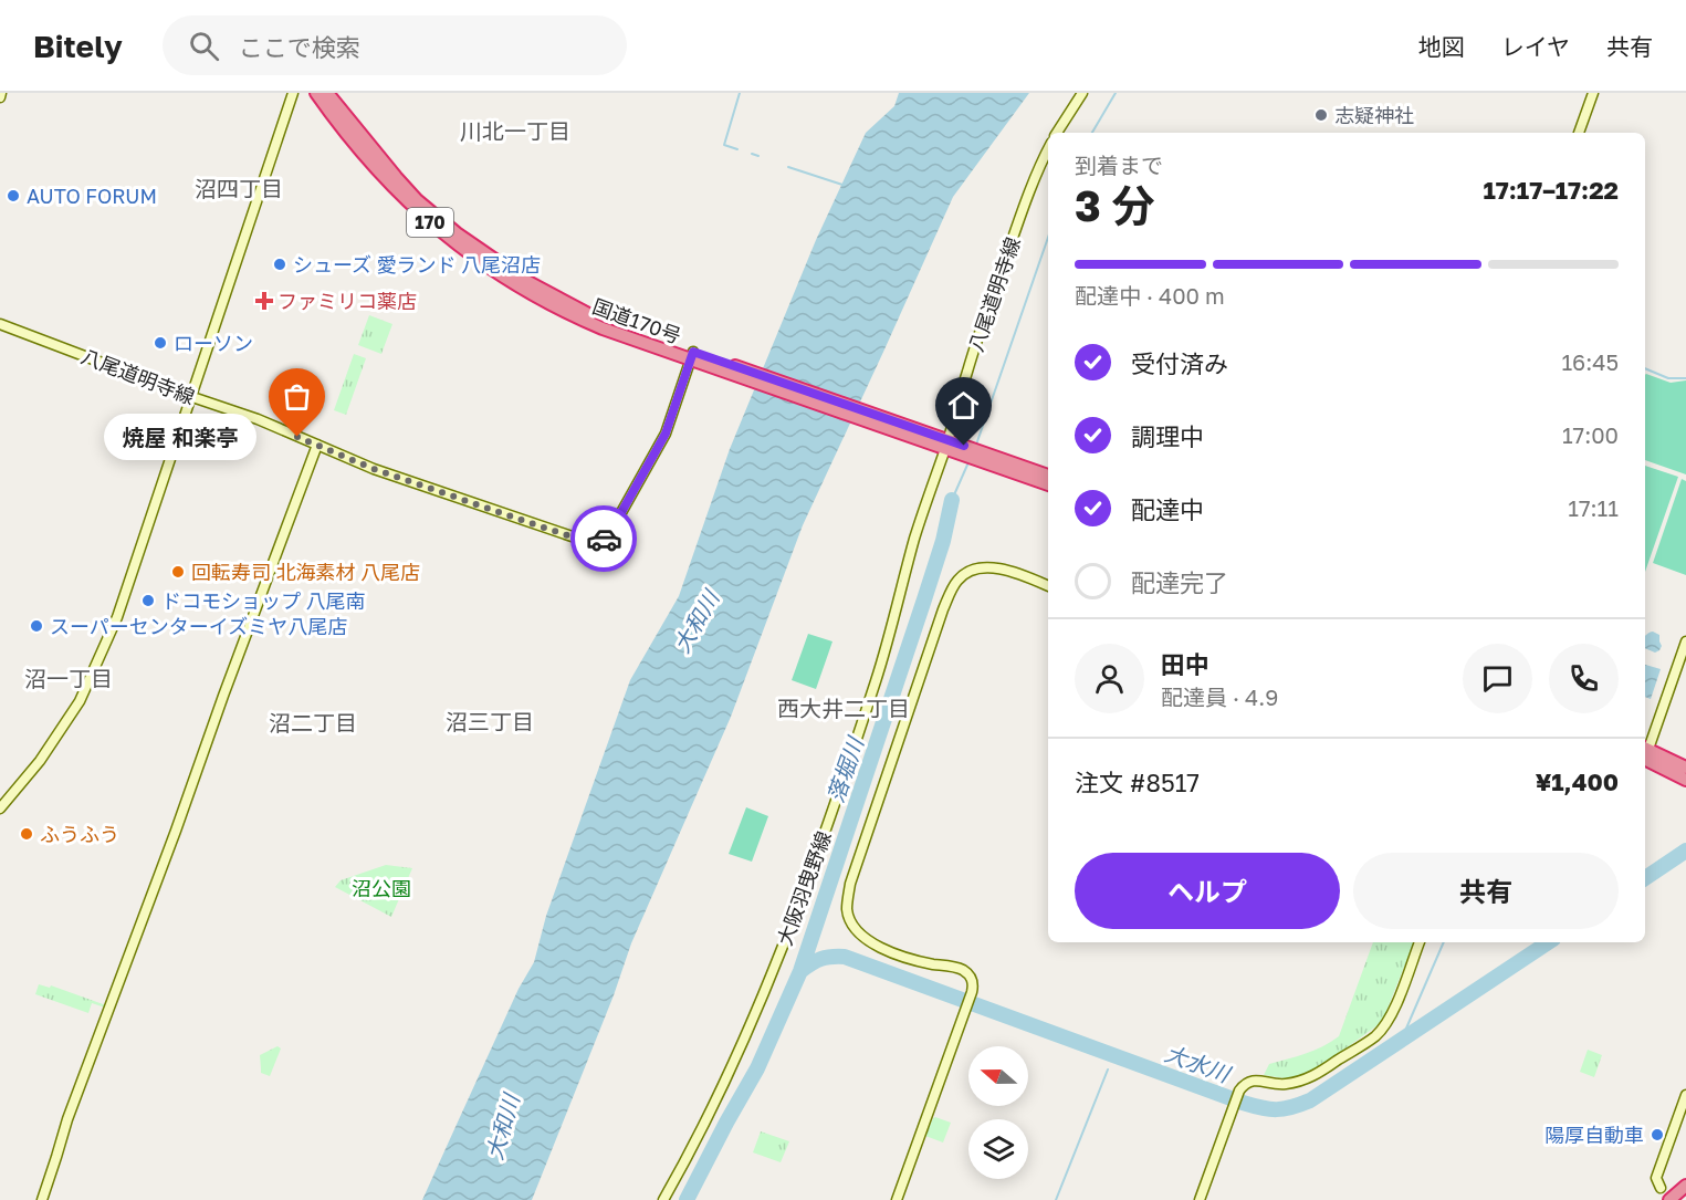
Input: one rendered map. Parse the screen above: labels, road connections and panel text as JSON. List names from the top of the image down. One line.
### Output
{"streets":{"highway":["170","国道170号"],"street":["八尾道明寺線","大阪羽曳野線"]},"crossings":[["八尾道明寺線","国道170号"],["八尾道明寺線","大阪羽曳野線"],["国道170号","大阪羽曳野線"]],"districts":["川北一丁目","沼四丁目","沼一丁目","西大井二丁目","沼三丁目","沼二丁目"],"water":["大和川","落堀川","大水川"],"parks":["沼公園"],"places":{"other":["志疑神社","AUTO FORUM","シューズ 愛ランド 八尾沼店","ローソン","焼屋 和楽亭","回転寿司 北海素材 八尾店","ドコモショップ 八尾南","スーパーセンターイズミヤ八尾店","ふうふう","陽厚自動車"],"health":["ファミリコ薬店"]},"north":"left","page":{"header":"Bitely","search":"ここで検索","nav":["地図","レイヤ","共有"],"heading":["3 分","到着まで","17:17–17:22"],"panel":["田中","配達員 · 4.9","注文 #8517","¥1,400"],"bar":"配達中 · 400 m","list":[["受付済み","16:45"],["調理中","17:00"],["配達中","17:11"],"配達完了"],"bubble":"焼屋 和楽亭","buttons":["ヘルプ","共有"]}}
